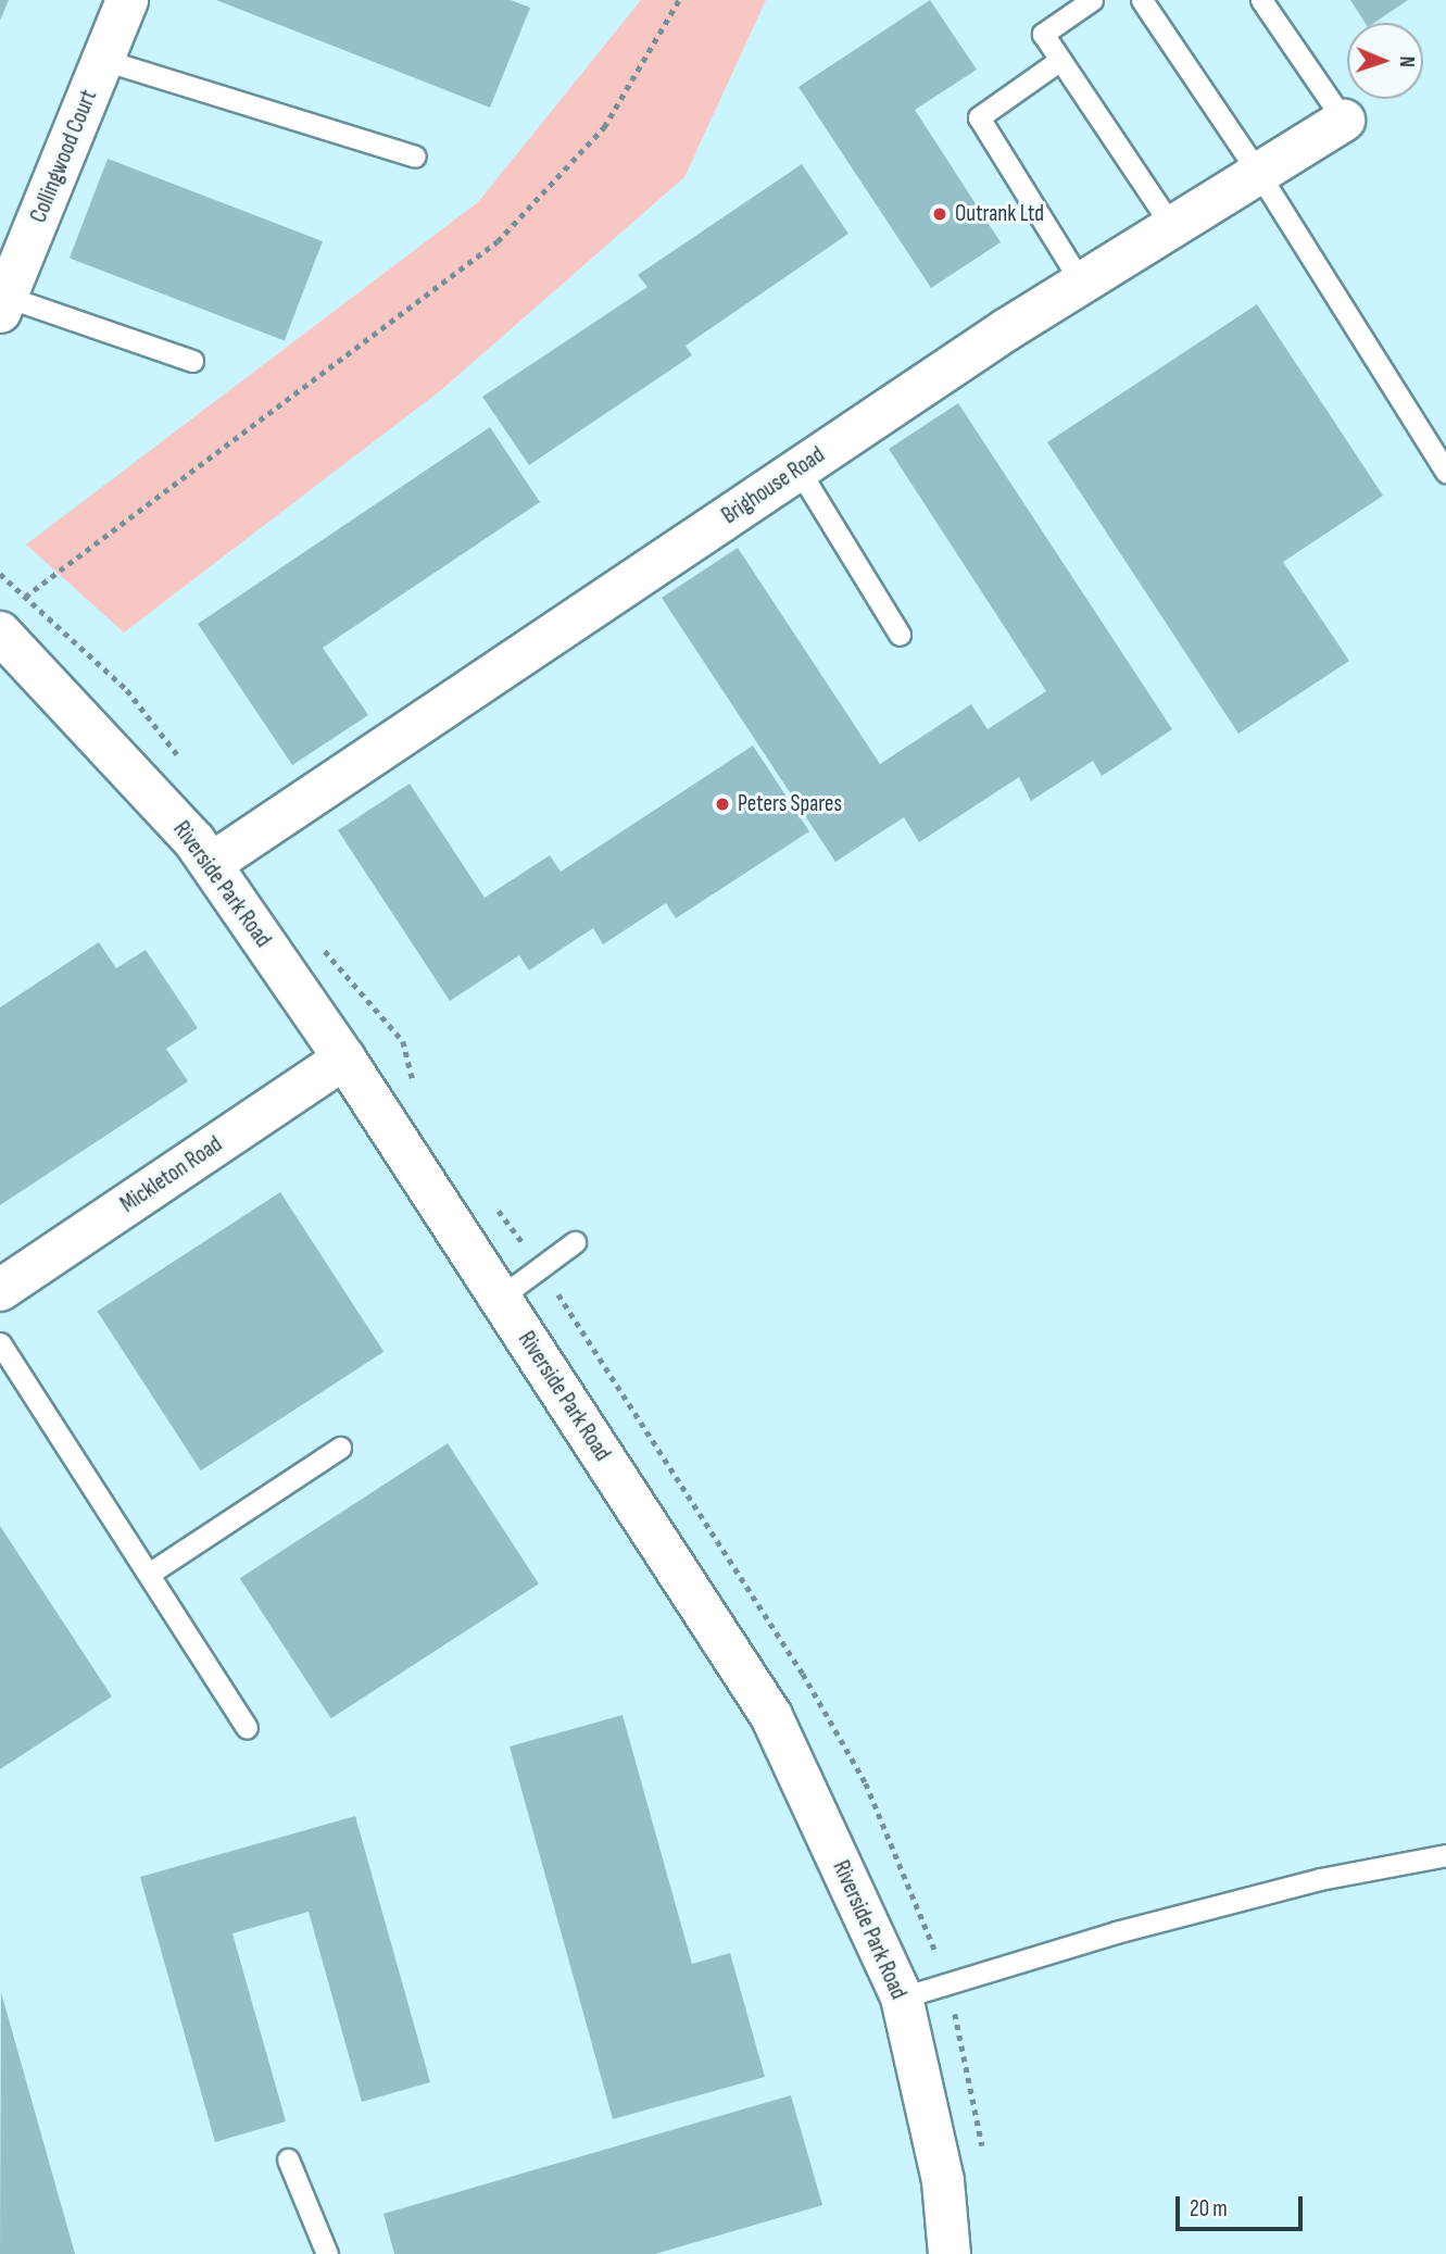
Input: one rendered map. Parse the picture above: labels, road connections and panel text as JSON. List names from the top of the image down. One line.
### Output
{"streets":{"street":["Collingwood Court","Brighouse Road","Riverside Park Road","Mickleton Road"]},"crossings":[["Brighouse Road","Riverside Park Road"],["Riverside Park Road","Mickleton Road"]],"places":["Outrank Ltd","Peters Spares"],"scale_bar":"20 m","north":"right"}
